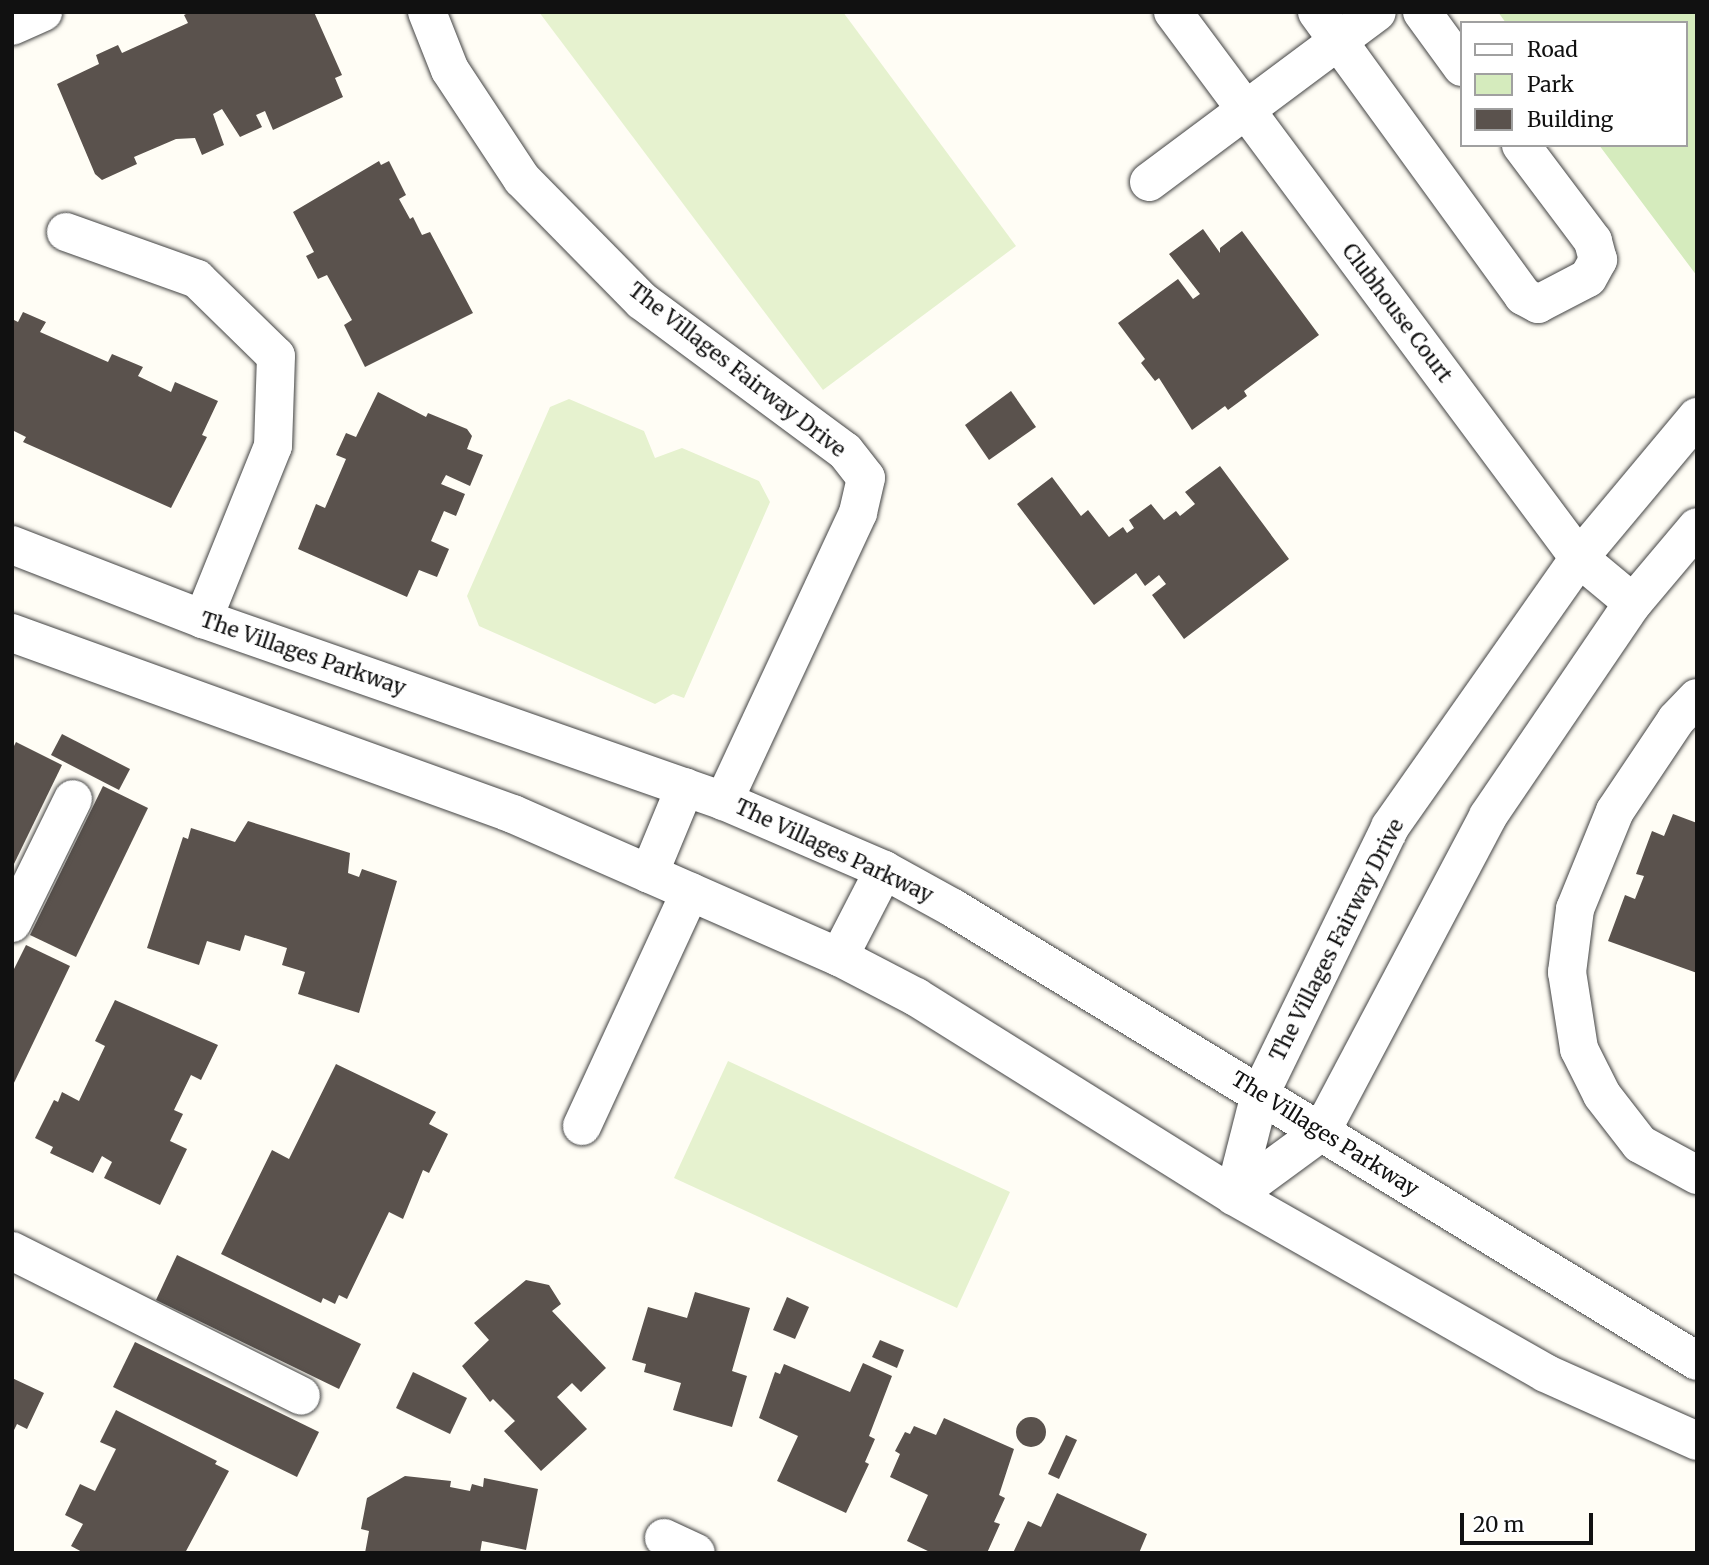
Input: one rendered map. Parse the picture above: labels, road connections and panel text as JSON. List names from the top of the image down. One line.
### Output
{"streets":{"street":["Clubhouse Court","The Villages Fairway Drive","The Villages Parkway"]},"crossings":[["Clubhouse Court","The Villages Fairway Drive"],["The Villages Fairway Drive","The Villages Parkway"]],"legend":["Road","Park","Building"],"scale_bar":"20 m"}
